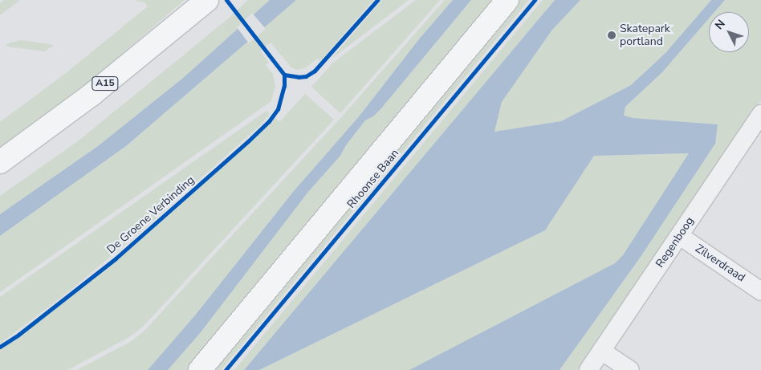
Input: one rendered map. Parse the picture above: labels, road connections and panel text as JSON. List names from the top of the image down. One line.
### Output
{"streets":{"main road":["A15","Rhoonse Baan"],"street":["Regenboog","Zilverdraad"],"cycle path":["De Groene Verbinding"]},"crossings":[["Regenboog","Zilverdraad"]],"places":["Skatepark portland"],"north":"top left"}
